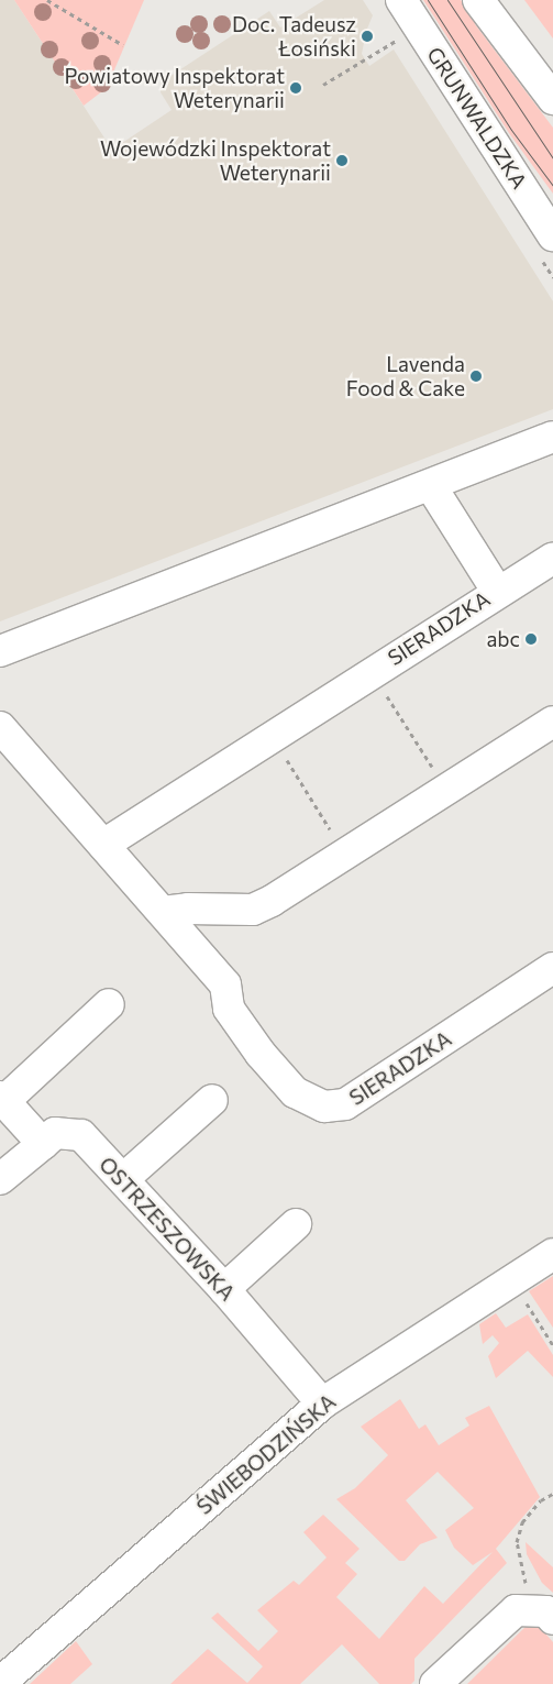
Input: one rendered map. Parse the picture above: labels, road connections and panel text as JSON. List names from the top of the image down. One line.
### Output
{"streets":{"street":["GRUNWALDZKA","SIERADZKA","OSTRZESZOWSKA","ŚWIEBODZIŃSKA"]},"crossings":[["OSTRZESZOWSKA","ŚWIEBODZIŃSKA"]],"places":["Doc. Tadeusz Łosiński","Powiatowy Inspektorat Weterynarii","Wojewódzki Inspektorat Weterynarii","Lavenda Food & Cake","abc"]}
